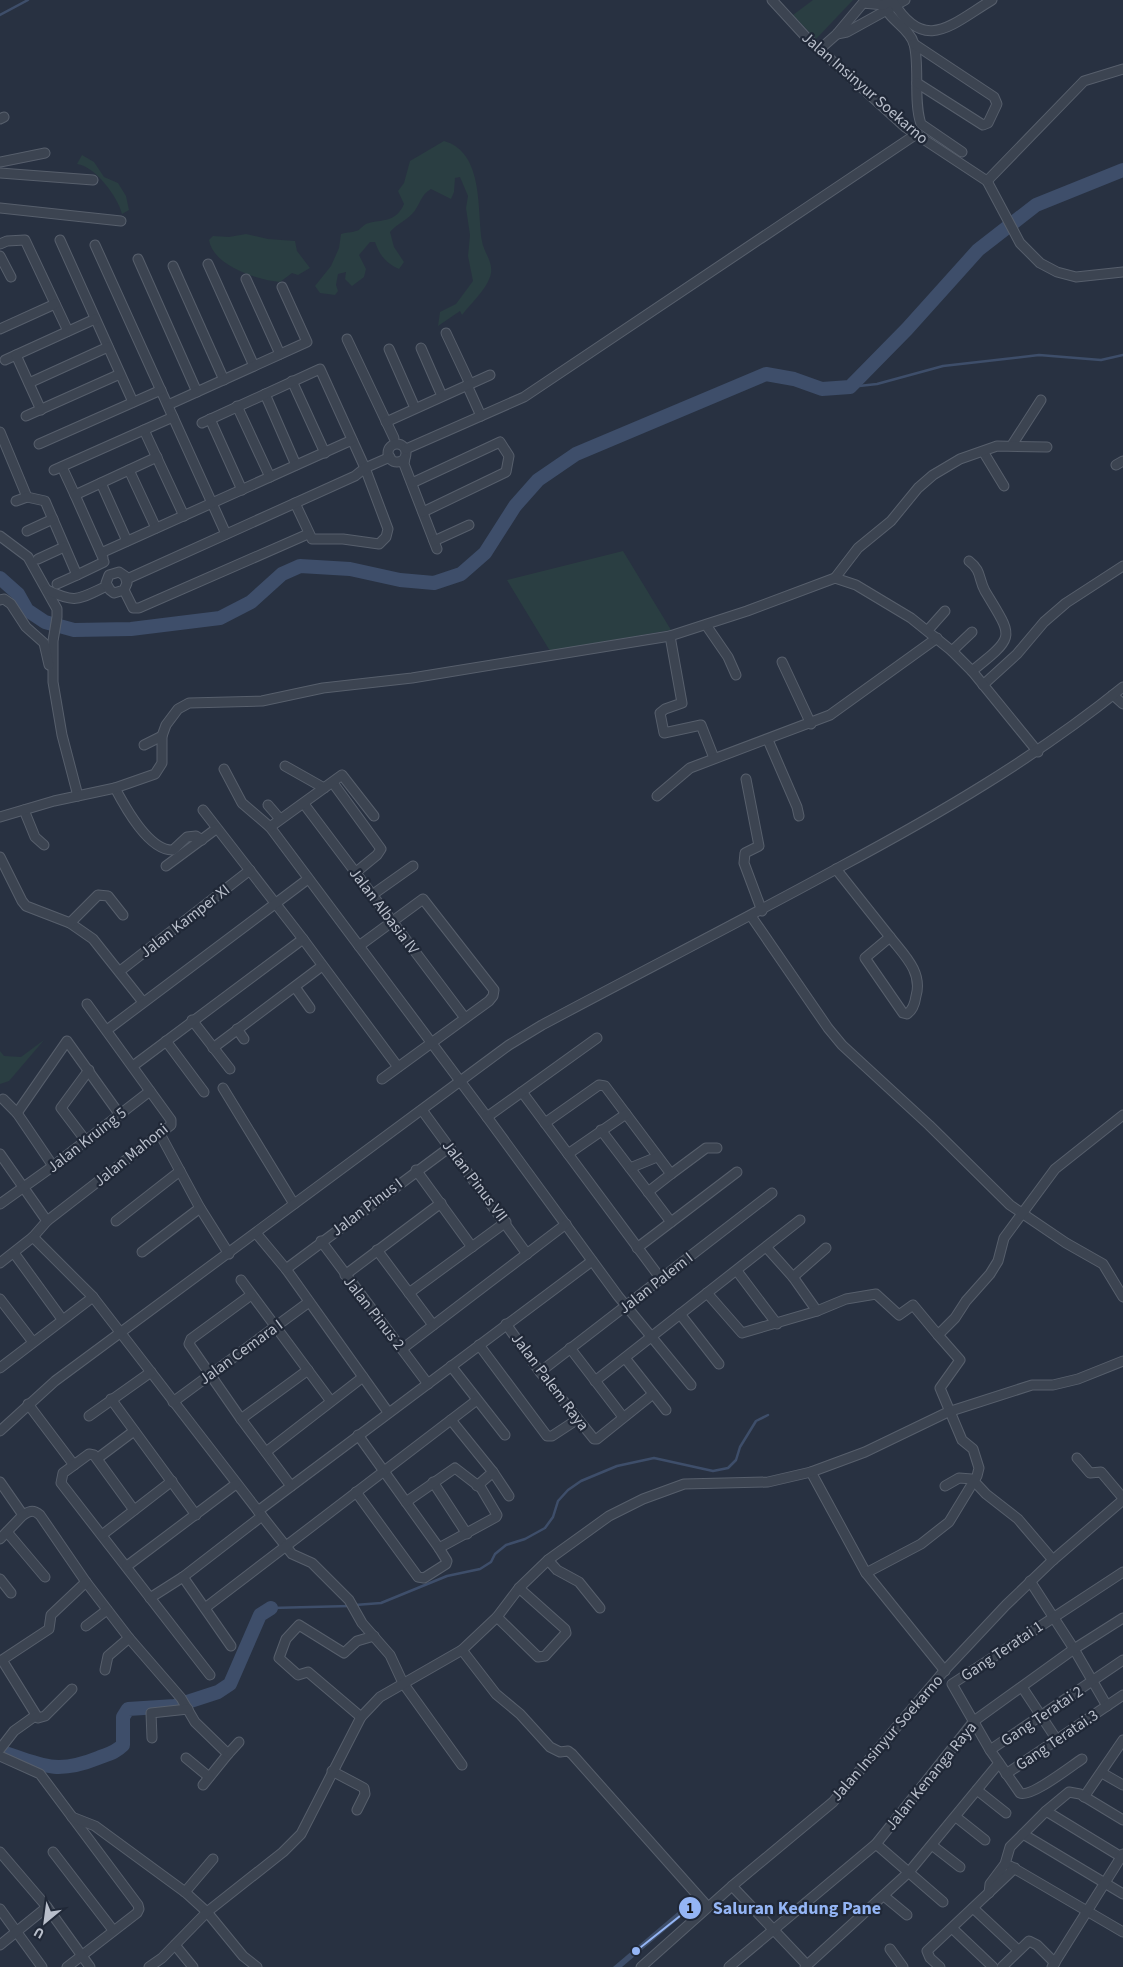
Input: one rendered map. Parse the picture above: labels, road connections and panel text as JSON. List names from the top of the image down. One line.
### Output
{"streets":{"street":["Jalan Insinyur Soekarno","Jalan Albasia lV","Jalan Kamper XI","Jalan Kruing 5","Jalan Mahoni","Jalan Pinus VII","Jalan Pinus I","Jalan Palem I","Jalan Pinus 2","Jalan Cemara I","Jalan Palem Raya","Gang Teratai 1","Gang Teratai 2","Gang Teratai.3","Jalan Kenanga Raya"]},"crossings":[["Jalan Kruing 5","Jalan Mahoni"],["Jalan Pinus VII","Jalan Pinus I"],["Jalan Pinus I","Jalan Pinus 2"],["Jalan Palem I","Jalan Palem Raya"],["Gang Teratai 1","Jalan Kenanga Raya"]],"places":["Saluran Kedung Pane"],"north":"bottom left"}
